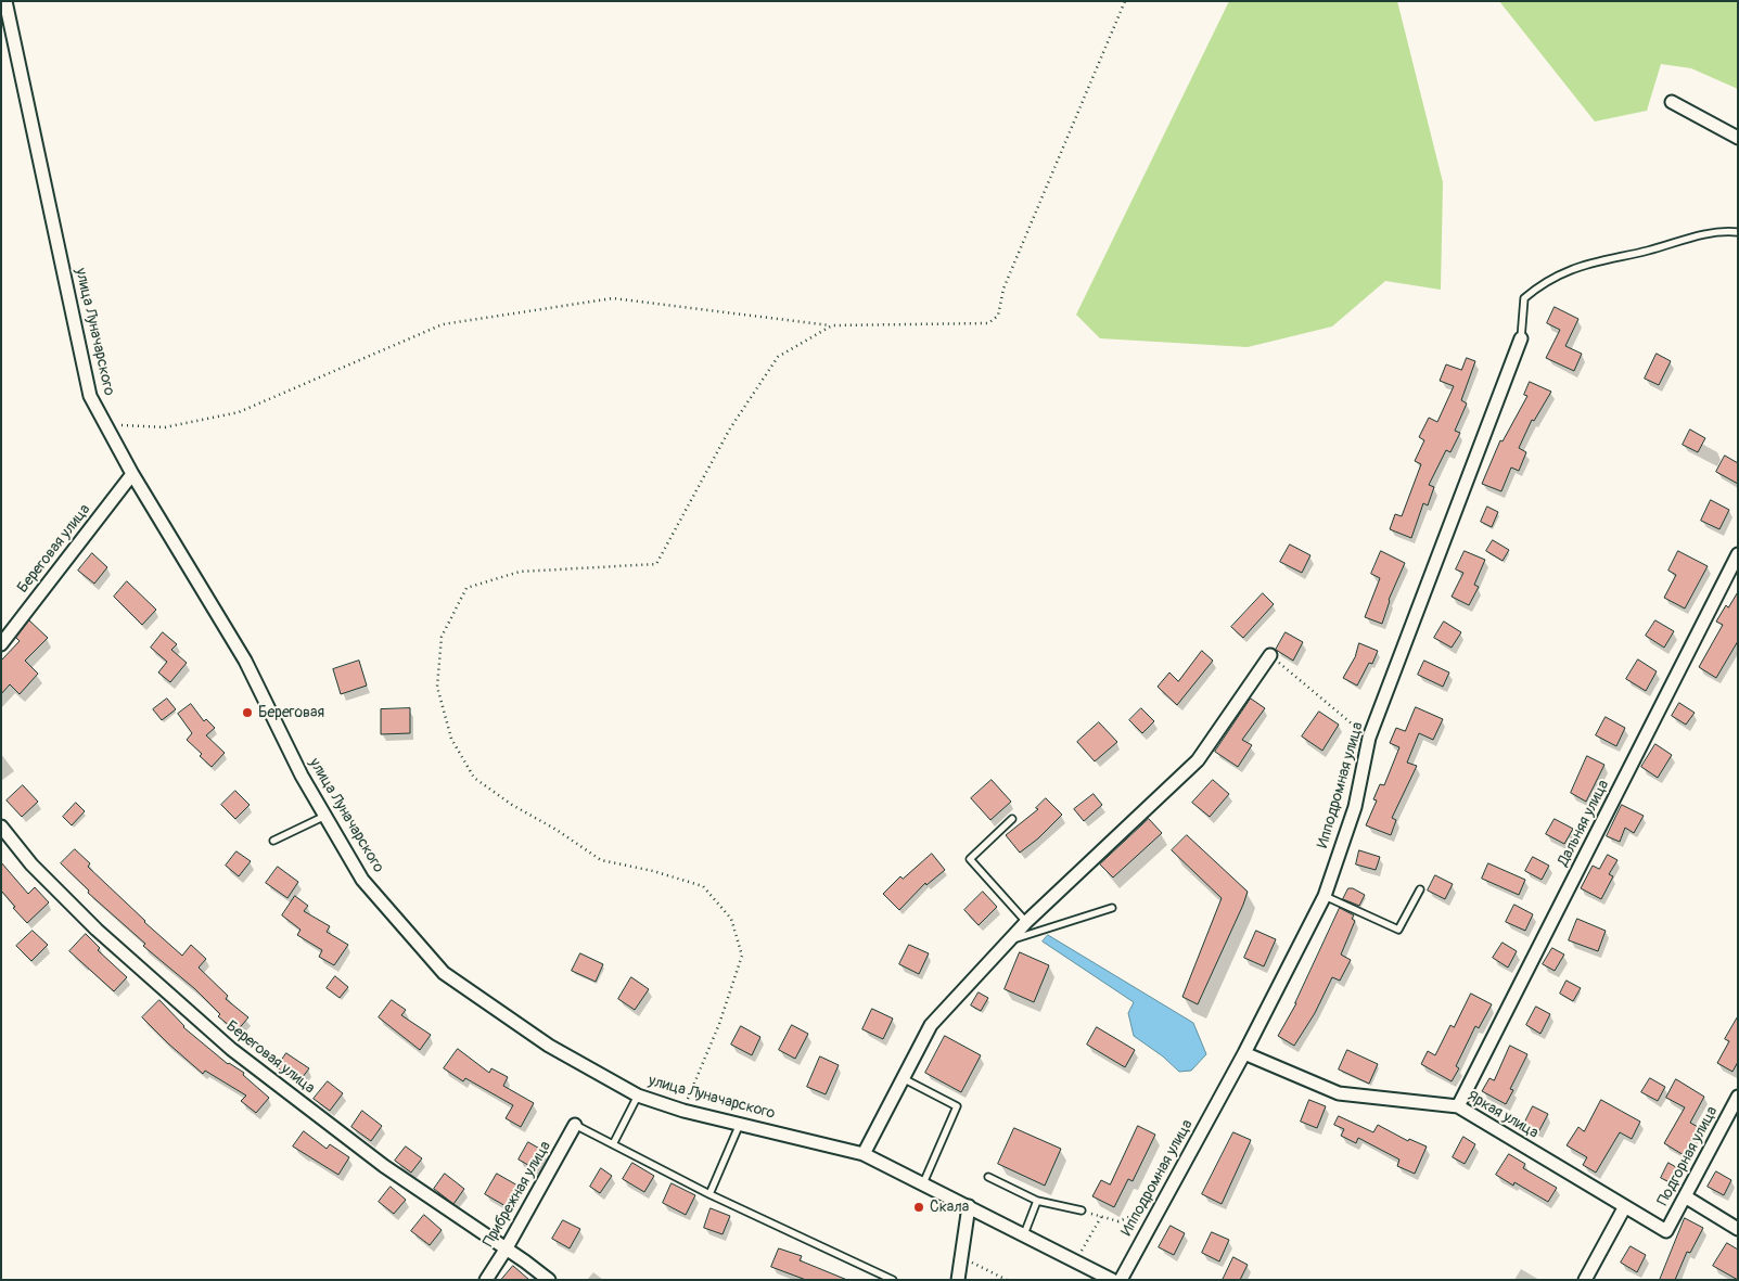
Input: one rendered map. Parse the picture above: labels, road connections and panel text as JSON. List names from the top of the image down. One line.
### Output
{"streets":{"street":["улица Луначарского","Береговая улица","Ипподромная улица","Дальняя улица","Яркая улица","Подгорная улица","Прибрежная улица"]},"crossings":[["улица Луначарского","Береговая улица"],["Береговая улица","Прибрежная улица"],["Ипподромная улица","Яркая улица"],["Дальняя улица","Яркая улица"],["Яркая улица","Подгорная улица"]],"places":["Береговая","Скала"]}
